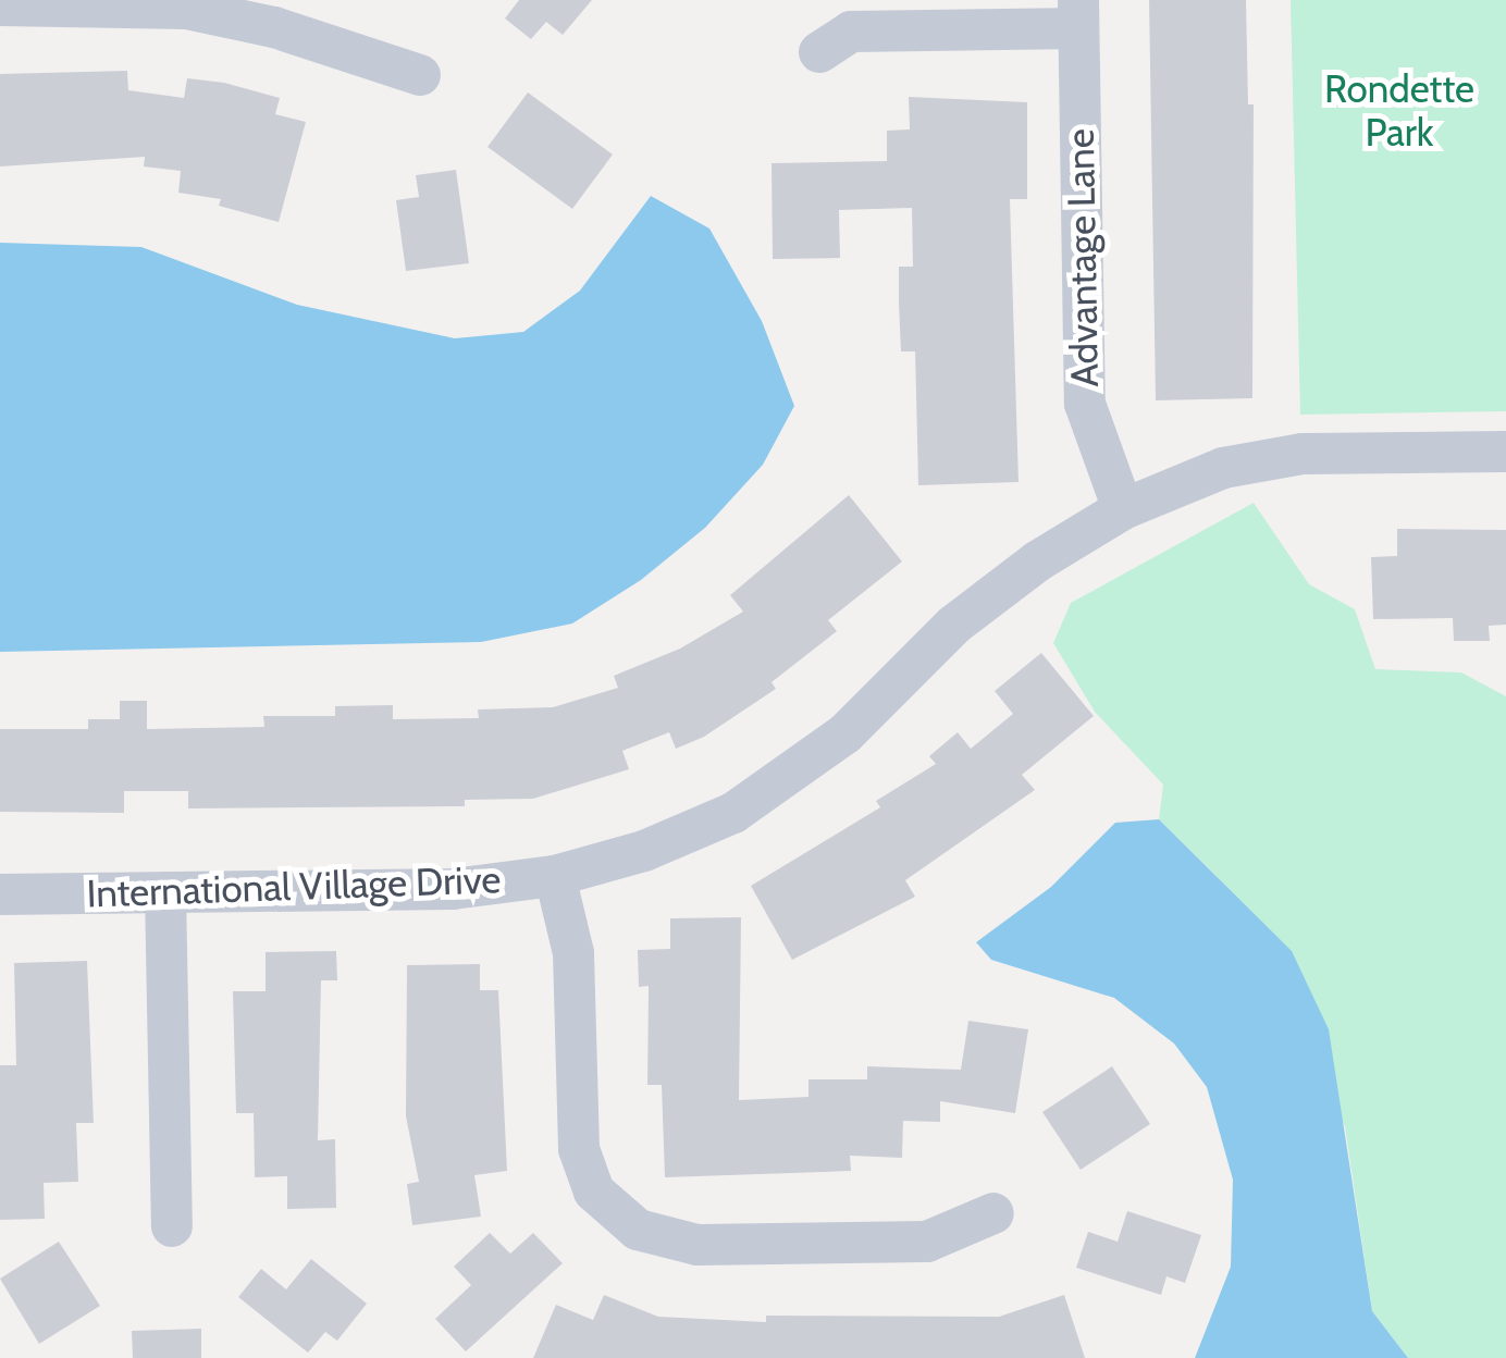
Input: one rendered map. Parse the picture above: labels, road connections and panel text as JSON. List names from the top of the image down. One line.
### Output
{"streets":{"street":["Advantage Lane","International Village Drive"]},"crossings":[["Advantage Lane","International Village Drive"]],"parks":["Rondette Park"]}
